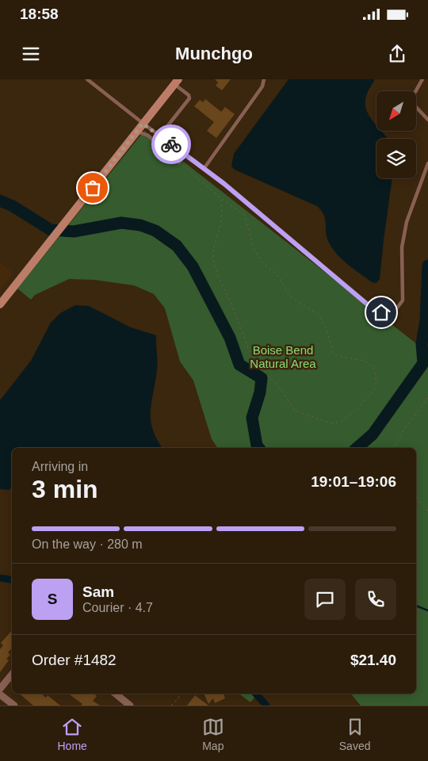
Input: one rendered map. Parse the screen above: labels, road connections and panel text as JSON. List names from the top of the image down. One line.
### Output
{"parks":["Boise Bend Natural Area"],"north":"bottom left","page":{"status":"18:58","header":"Munchgo","heading":["3 min","Arriving in","19:01–19:06"],"panel":["Sam","Courier · 4.7","Order #1482","$21.40"],"bar":"On the way · 280 m","round":"S","tabs":["Home","Map","Saved"]}}
